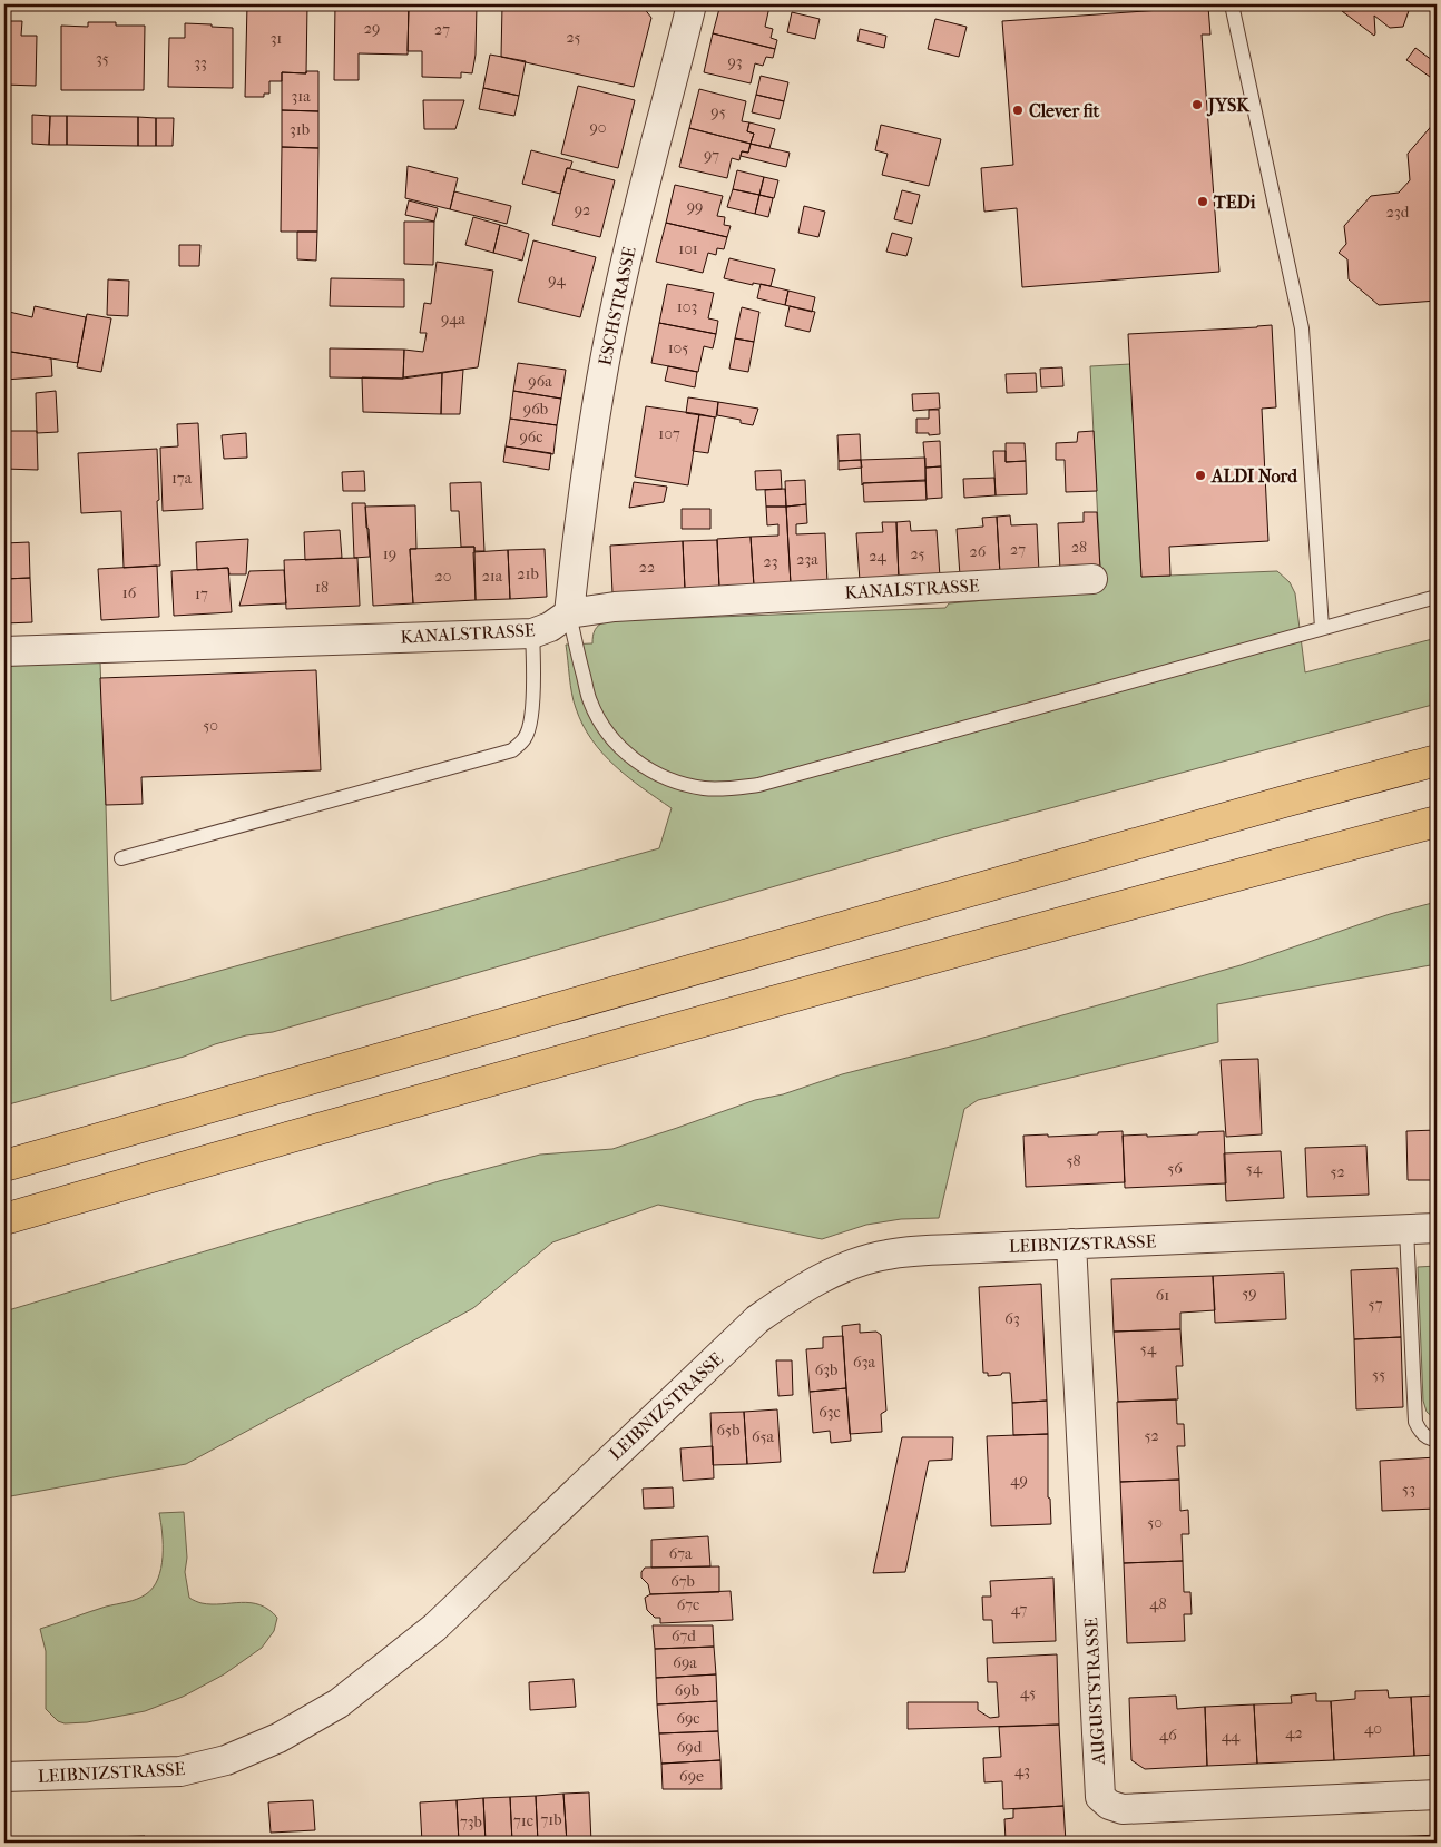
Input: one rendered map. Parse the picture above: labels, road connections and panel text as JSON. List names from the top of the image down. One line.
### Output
{"streets":{"street":["ESCHSTRASSE","KANALSTRASSE","LEIBNIZSTRASSE","AUGUSTSTRASSE"]},"crossings":[["ESCHSTRASSE","KANALSTRASSE"],["LEIBNIZSTRASSE","AUGUSTSTRASSE"]],"places":["JYSK","Clever fit","TEDi","ALDI Nord"],"house_numbers":["29","27","25","31","35","93","33","31a","95","90","31b","97","99","92","23d","101","94","103","94a","105","96a","96b","107","96c","17a","28","27","26","19","25","24","23a","23","22","21b","20","21a","18","16","17","50","58","56","54","52","59","61","57","63","54","63a","63b","55","63c","65b","52","65a","49","53","50","67a","67b","48","67c","47","67d","69a","69b","45","69c","40","42","46","44","69d","43","69e","71b","71c","73b"]}
